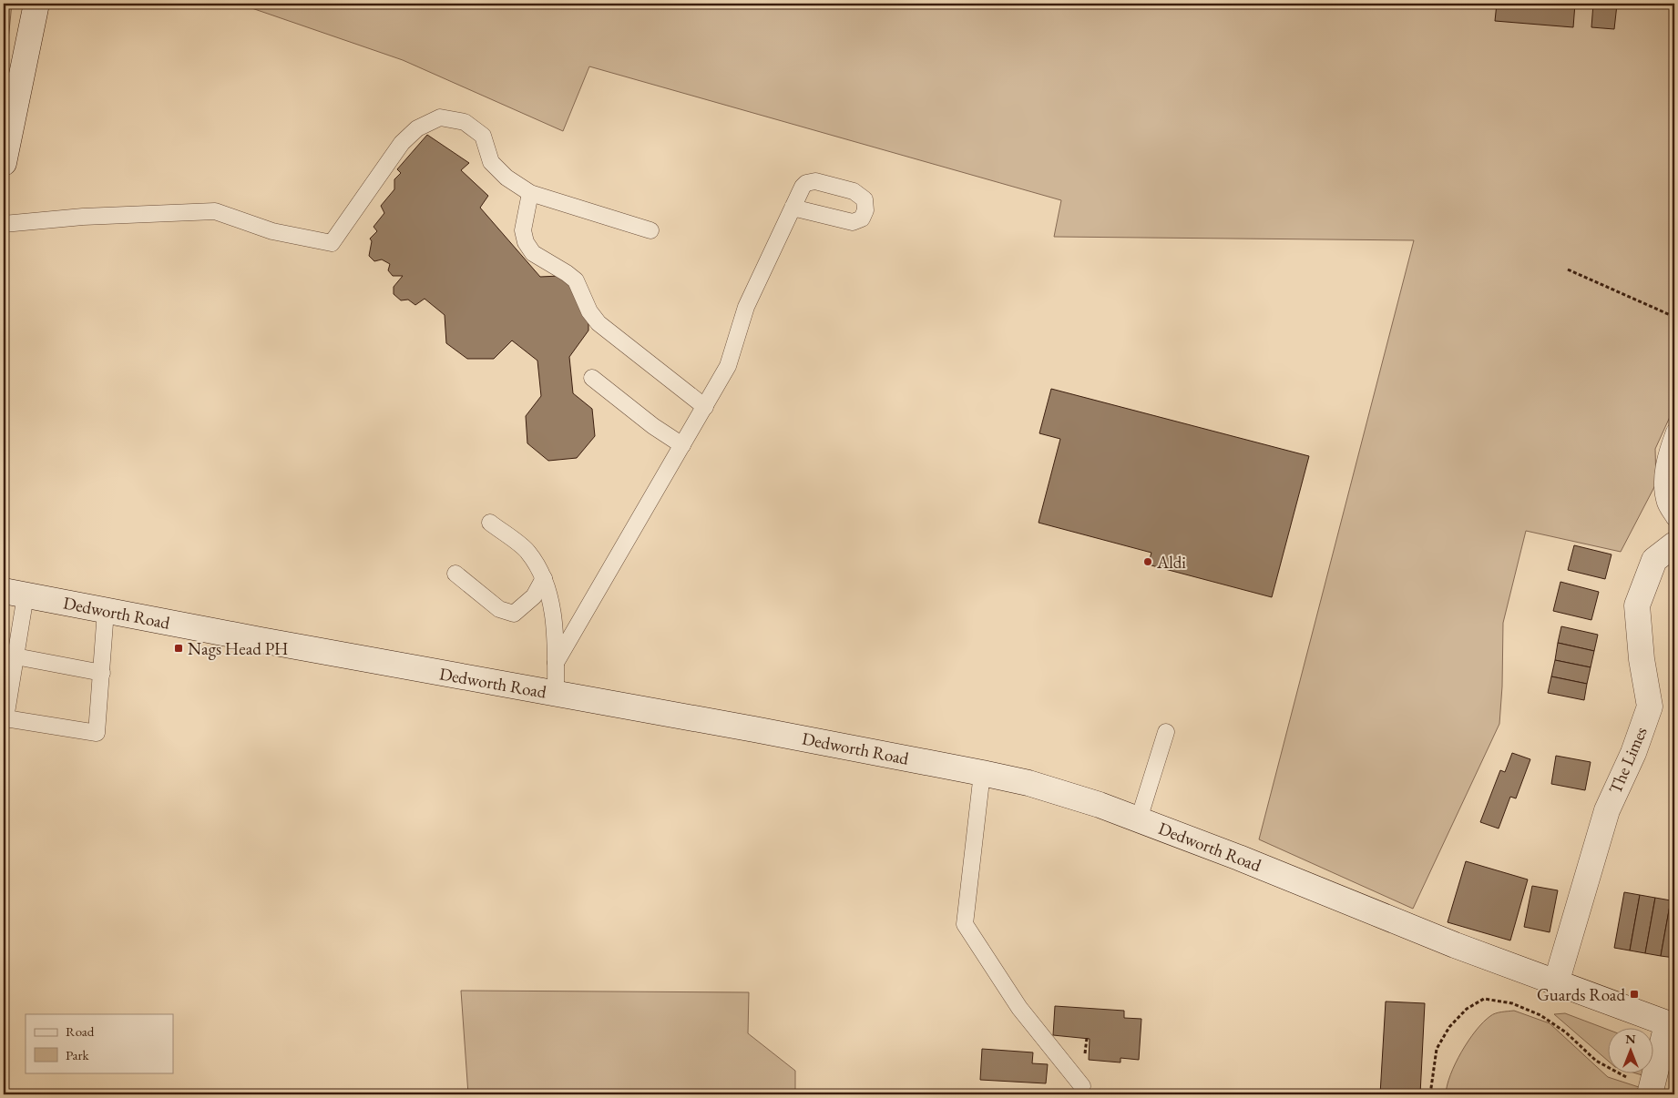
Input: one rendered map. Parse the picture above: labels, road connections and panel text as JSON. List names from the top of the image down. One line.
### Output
{"streets":{"main road":["Dedworth Road","The Limes"]},"crossings":[["Dedworth Road","The Limes"]],"places":{"other":["Aldi"],"transit":["Nags Head PH","Guards Road"]},"legend":["Road","Park"],"north":"top"}
